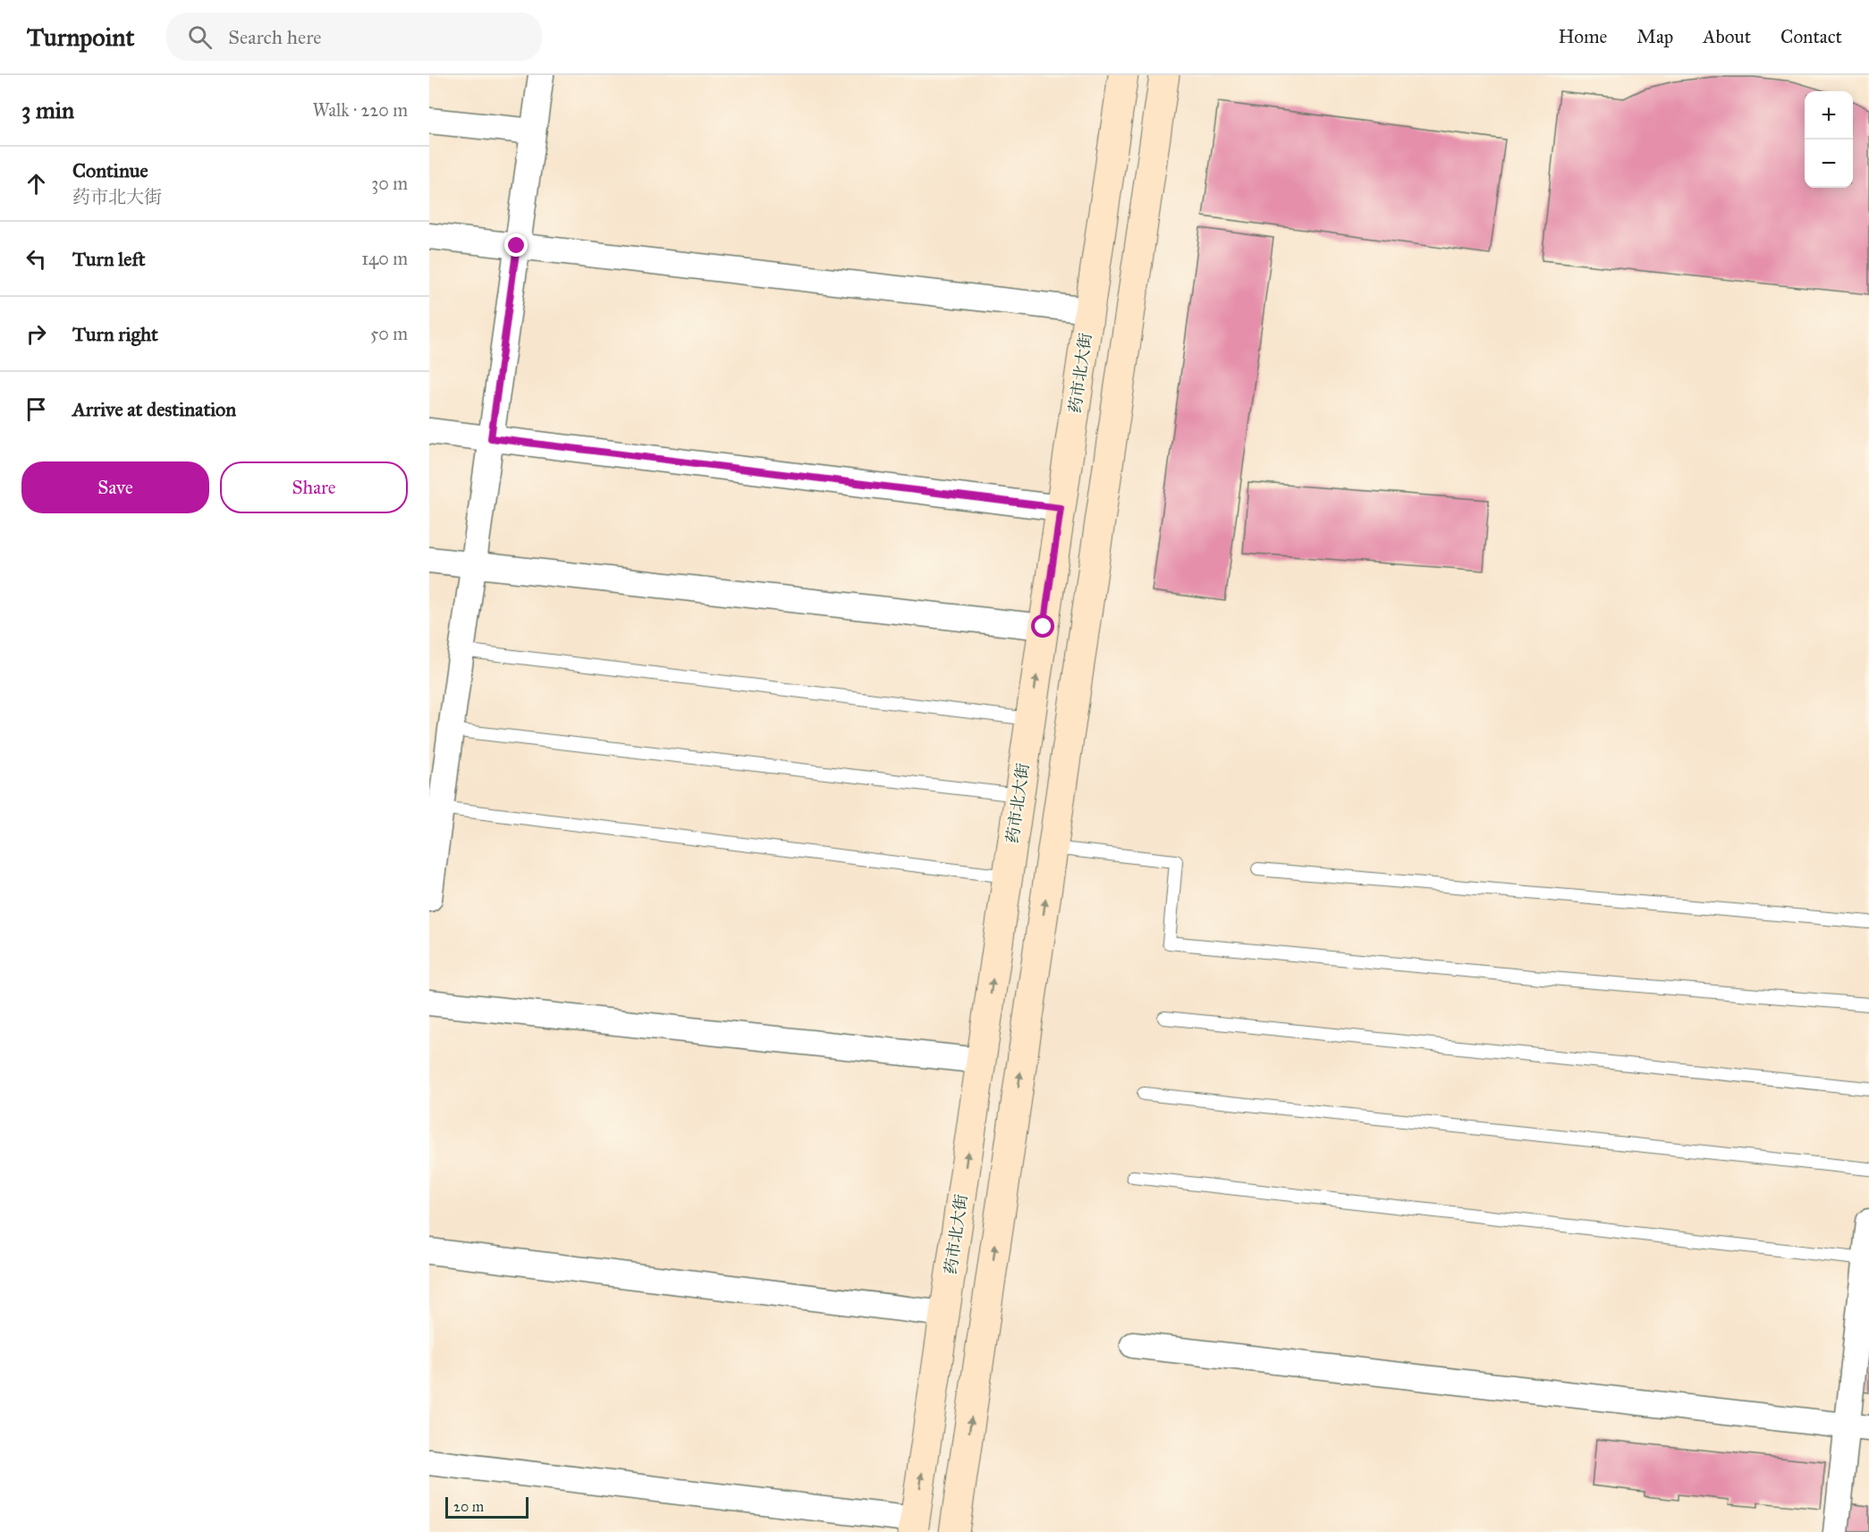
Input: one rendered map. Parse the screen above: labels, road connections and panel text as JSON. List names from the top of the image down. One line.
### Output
{"streets":{"main road":["药市北大街"]},"scale_bar":"20 m","page":{"header":"Turnpoint","search":"Search here","nav":["Home","Map","About","Contact"],"heading":["3 min","Walk · 220 m"],"map_buttons":["+","−"],"list":[["Continue","药市北大街","30 m"],["Turn left","140 m"],["Turn right","50 m"],"Arrive at destination"],"buttons":["Save","Share"],"scale":"20 m"}}
